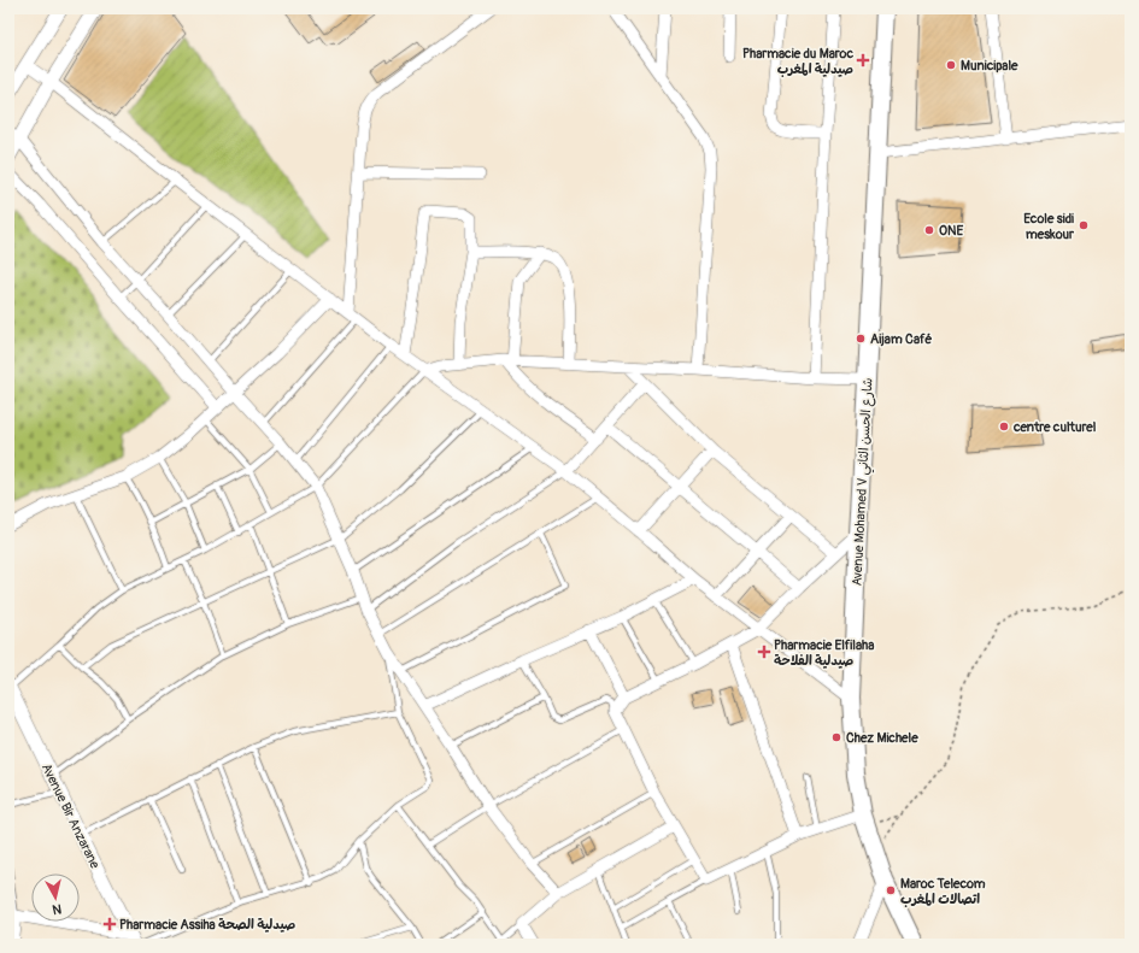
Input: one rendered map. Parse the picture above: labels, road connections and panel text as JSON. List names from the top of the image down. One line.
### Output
{"streets":{"main road":["Avenue Mohamed V شارع الحسن الثاني"],"street":["Avenue Bir Anzarane"]},"places":{"health":["Pharmacie du Maroc صيدلية المغرب","Pharmacie Elfilaha صيدلية الفلاحة","Pharmacie Assiha صيدلية الصحة"],"other":["Municipale","Ecole sidi meskour","ONE","Aijam Café","centre culturel","Chez Michele","Maroc Telecom اتصالات المغرب"]},"north":"bottom"}
